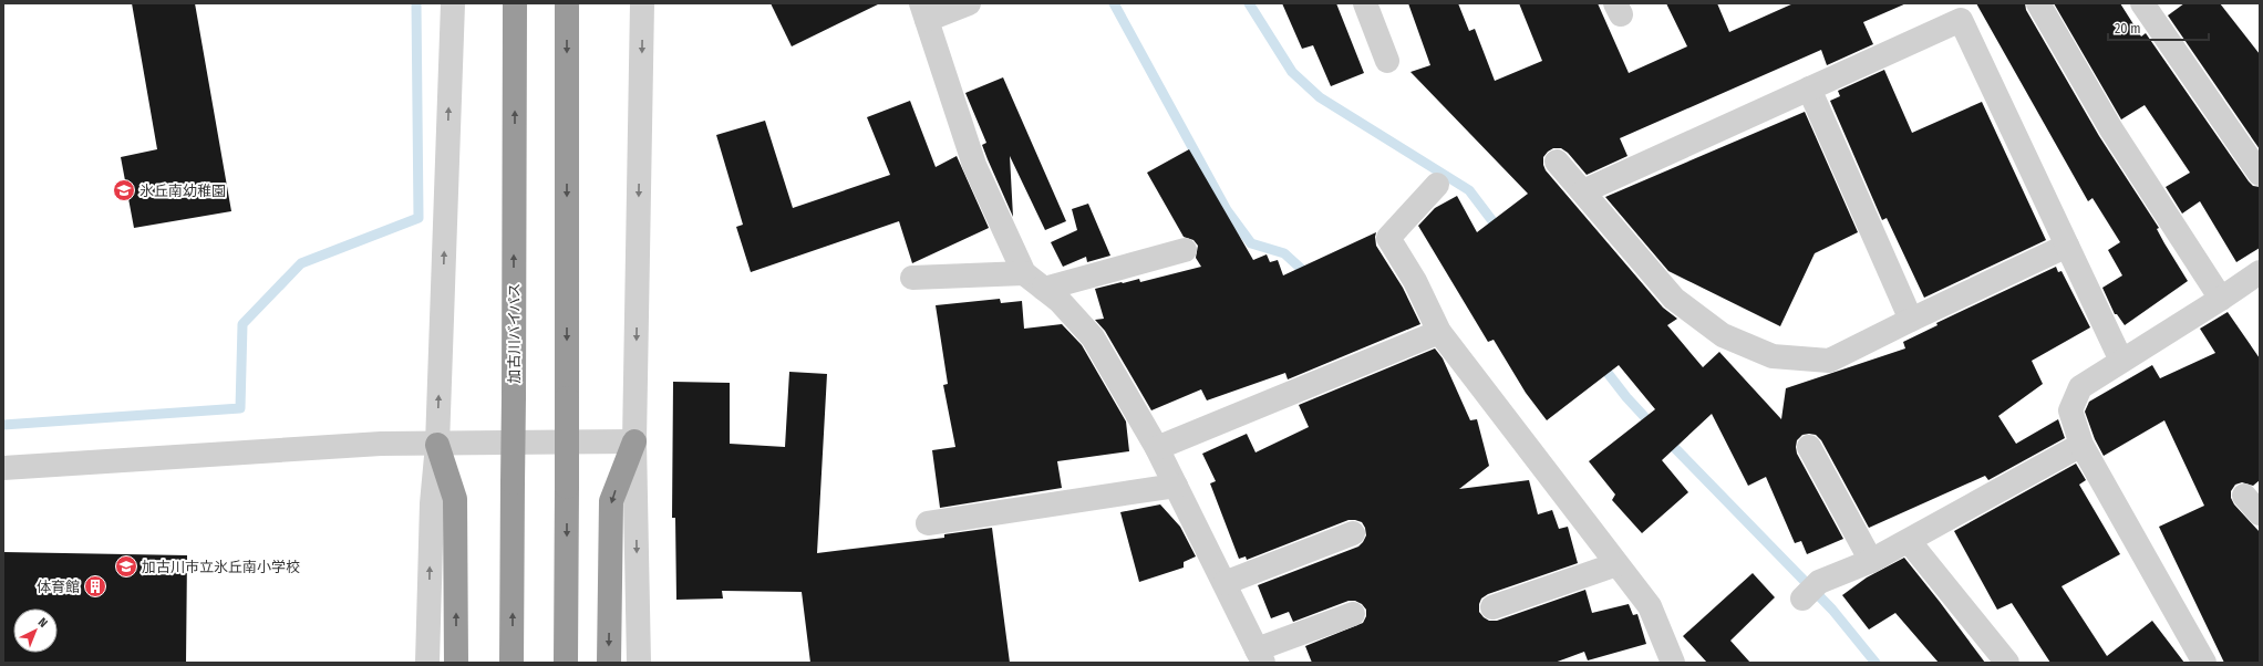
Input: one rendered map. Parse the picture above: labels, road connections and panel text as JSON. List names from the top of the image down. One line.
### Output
{"streets":{"highway":["加古川バイパス"]},"places":{"school or university":["氷丘南幼稚園","加古川市立氷丘南小学校"],"building":["体育館"]},"scale_bar":"20 m","north":"top right"}
